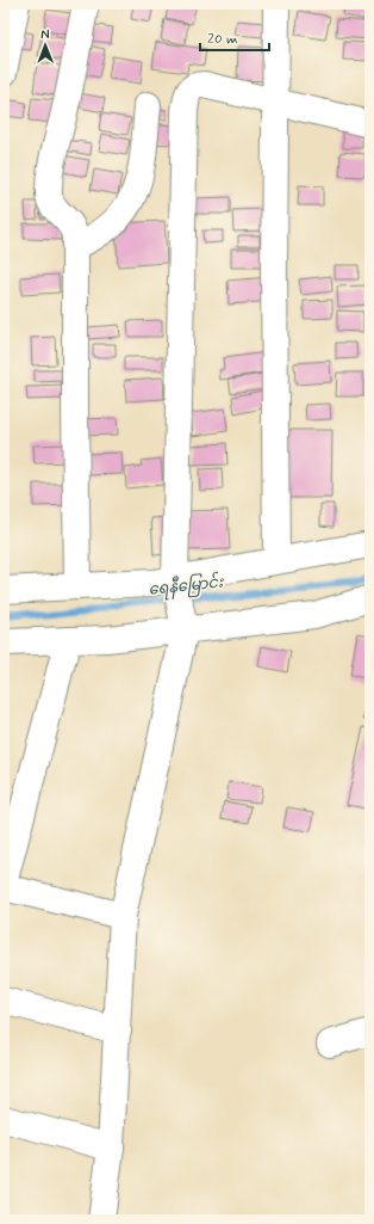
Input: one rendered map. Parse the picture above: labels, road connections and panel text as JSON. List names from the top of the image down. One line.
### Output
{"water":["ရေနီမြောင်း"],"scale_bar":"20 m","north":"top"}
